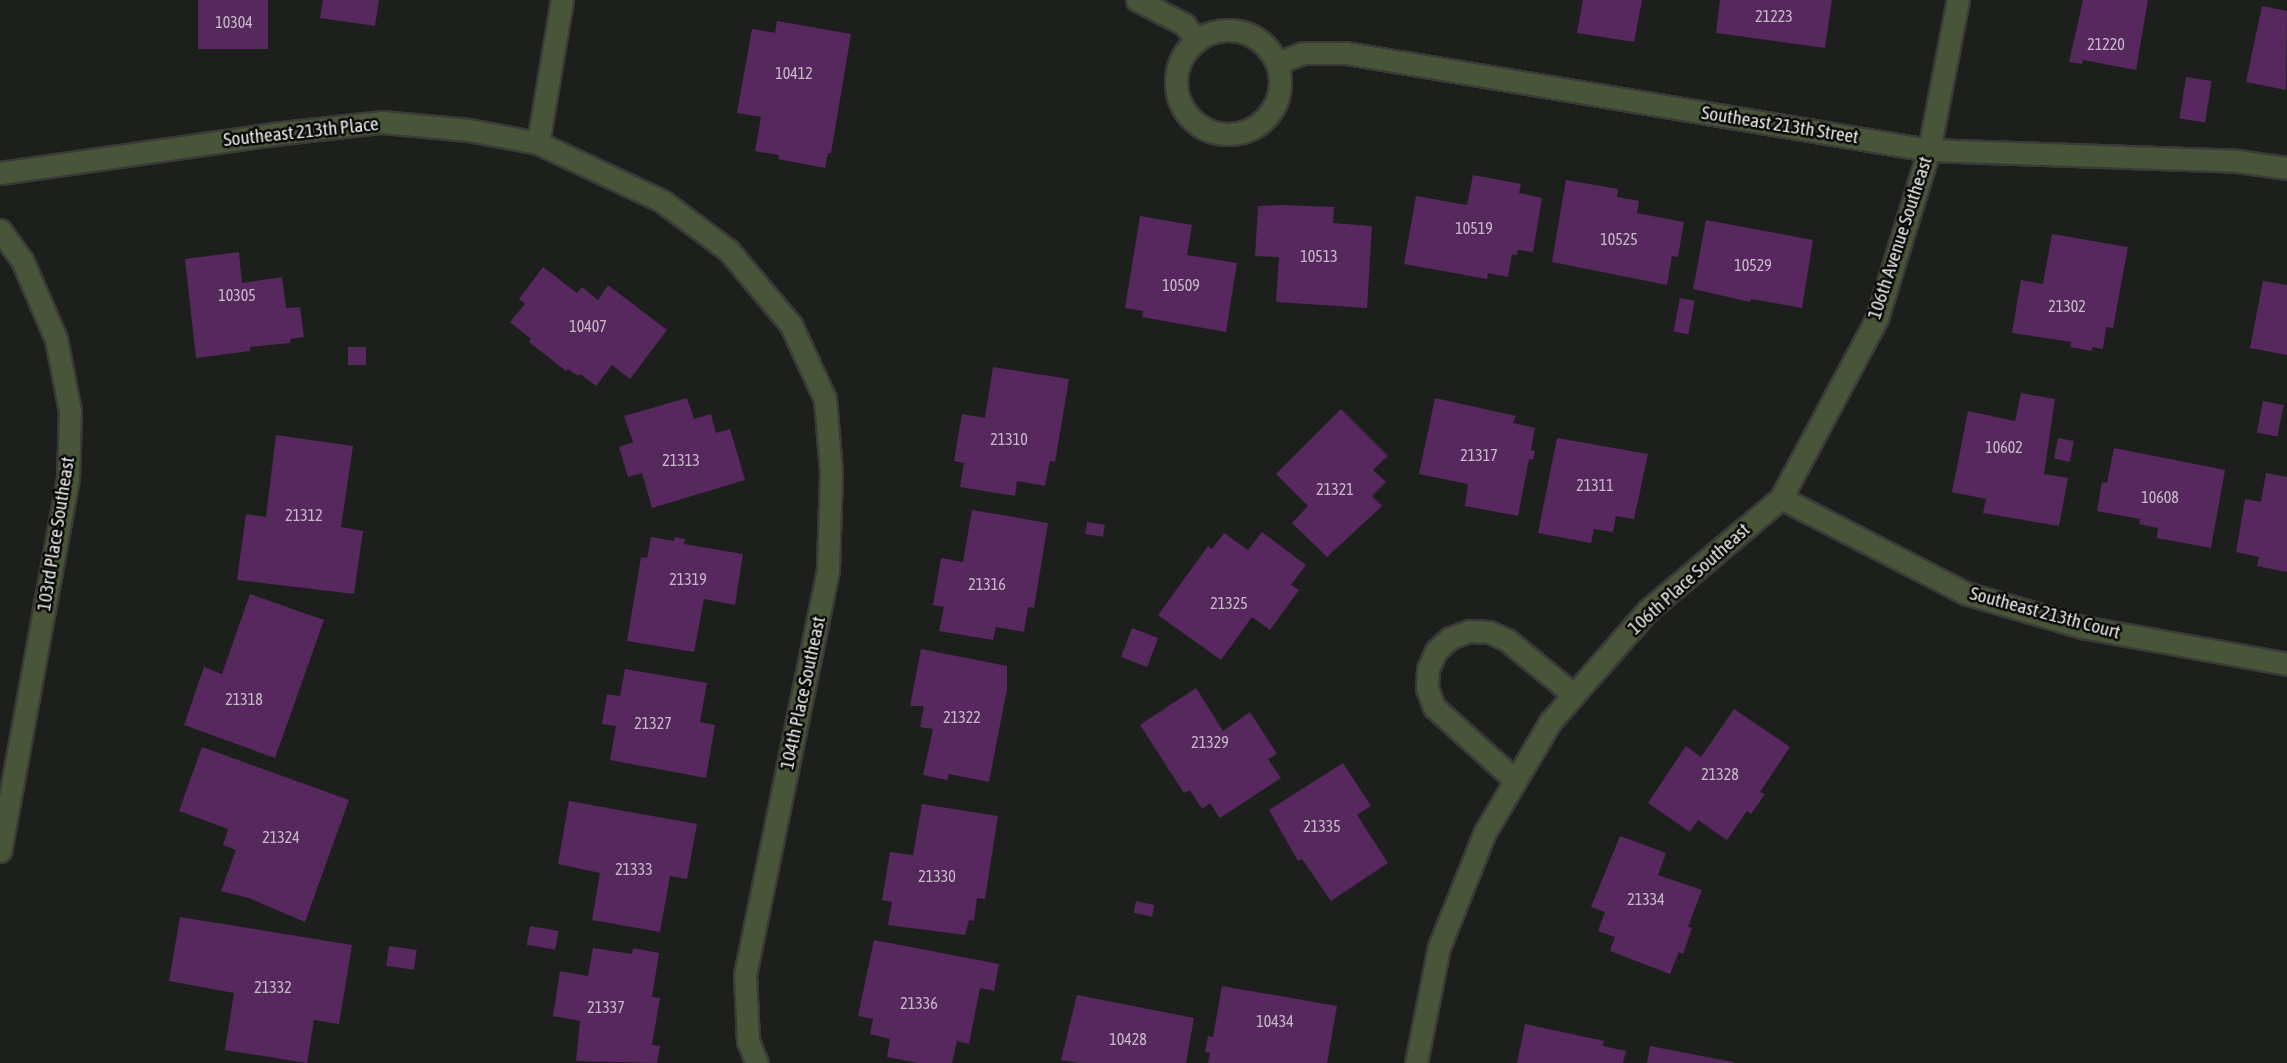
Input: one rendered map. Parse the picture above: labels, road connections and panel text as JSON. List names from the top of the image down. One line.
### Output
{"streets":{"street":["Southeast 213th Street","Southeast 213th Place","106th Avenue Southeast","103rd Place Southeast","106th Place Southeast","Southeast 213th Court","104th Place Southeast"]},"crossings":[["Southeast 213th Street","106th Avenue Southeast"],["Southeast 213th Place","104th Place Southeast"],["106th Avenue Southeast","106th Place Southeast"],["106th Avenue Southeast","Southeast 213th Court"],["106th Place Southeast","Southeast 213th Court"]],"house_numbers":["21223","10304","21220","10412","10519","10525","10513","10529","10509","10305","21302","10407","21310","10602","21317","21313","21311","21321","10608","21312","21319","21316","21325","21318","21322","21327","21329","21328","21335","21324","21333","21330","21334","21332","21336","21337","10434","10428"]}
